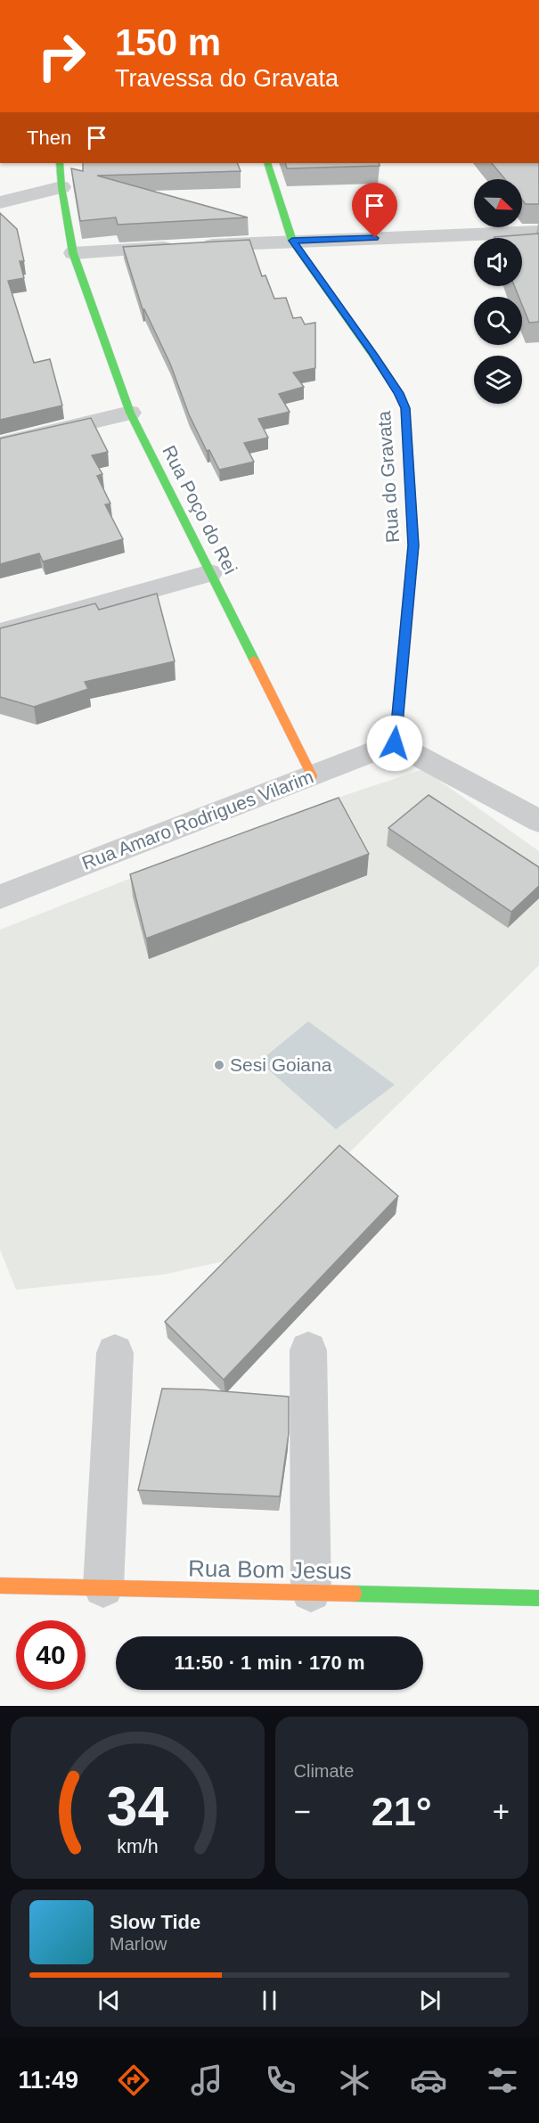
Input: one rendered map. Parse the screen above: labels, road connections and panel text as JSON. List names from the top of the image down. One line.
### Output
{"streets":{"street":["Rua do Gravata","Rua Poço do Rei","Rua Amaro Rodrigues Vilarim","Rua Bom Jesus"]},"crossings":[["Rua do Gravata","Rua Amaro Rodrigues Vilarim"],["Rua Poço do Rei","Rua Amaro Rodrigues Vilarim"]],"places":["Sesi Goiana"],"north":"bottom right","page":{"turn":["150 m","Travessa do Gravata"],"then":"Then","limit":"40","trip":"11:50 · 1 min · 170 m","tile":"Climate","heat":["−","21°","+"],"song":["Slow Tide","Marlow"],"tabs":"11:49","gauge":["34","km/h"]}}
